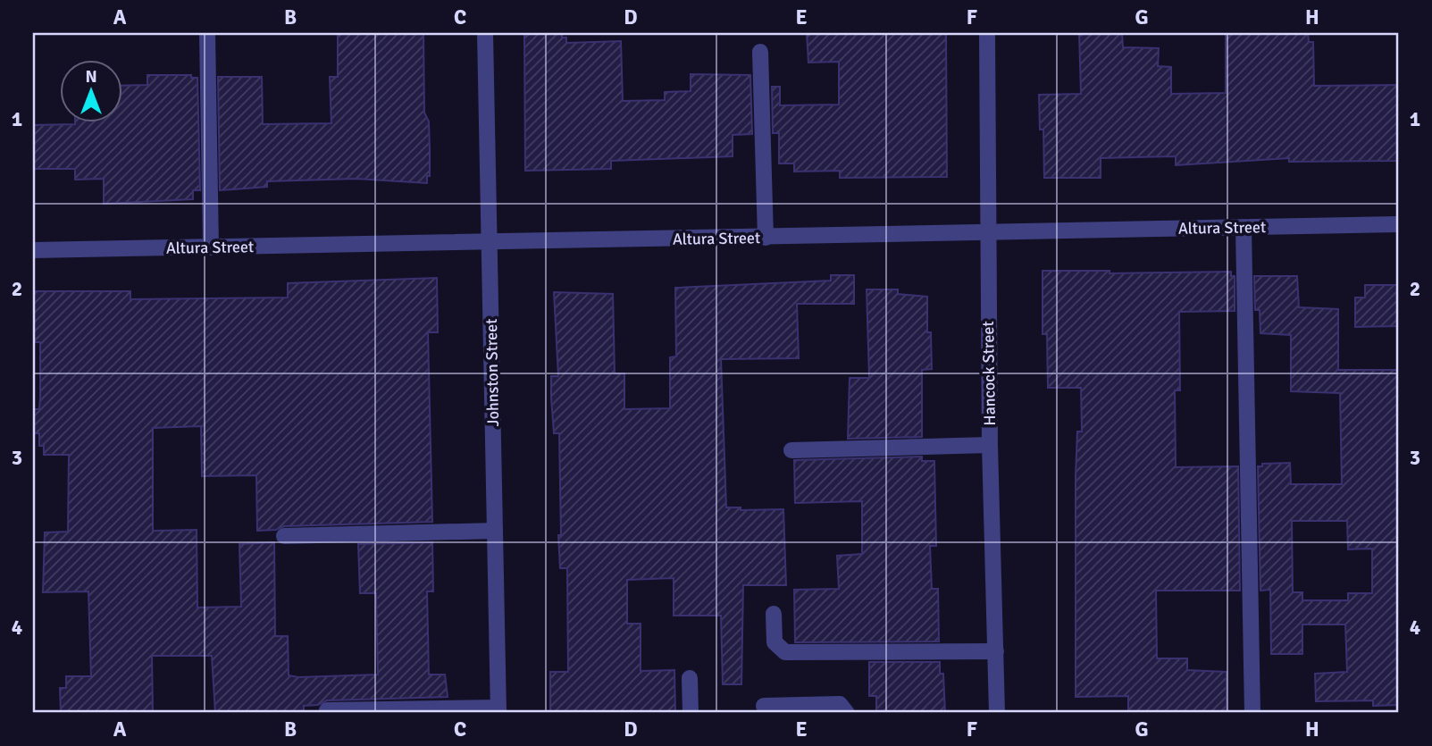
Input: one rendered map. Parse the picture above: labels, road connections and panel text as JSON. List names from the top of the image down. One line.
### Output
{"streets":{"street":["Altura Street","Johnston Street","Hancock Street"]},"crossings":[["Altura Street","Johnston Street"],["Altura Street","Hancock Street"]],"north":"top","grid":{"columns":["A","B","C","D","E","F","G","H"],"rows":["1","2","3","4"]}}
